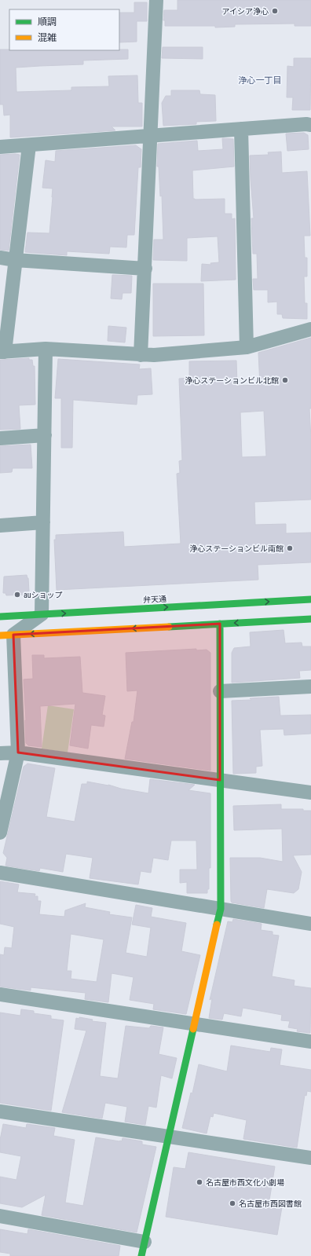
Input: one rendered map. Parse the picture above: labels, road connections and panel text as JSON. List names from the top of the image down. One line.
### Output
{"streets":{"street":["弁天通"]},"districts":["浄心一丁目"],"places":["アイシア浄心","浄心ステーションビル北館","浄心ステーションビル南館","auショップ","名古屋市西文化小劇場","名古屋市西図書館"],"legend":["順調","混雑"]}
